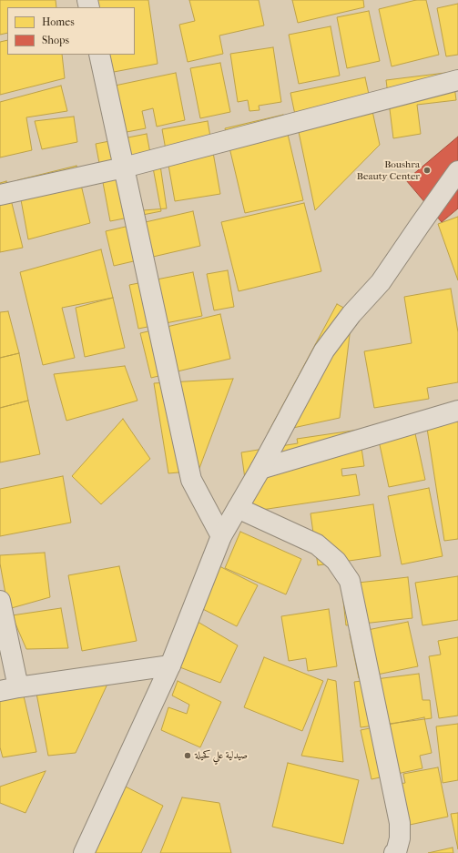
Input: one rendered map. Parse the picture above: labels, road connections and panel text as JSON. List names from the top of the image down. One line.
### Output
{"places":["Boushra Beauty Center","صيدلية علي كحيلة"],"legend":["Homes","Shops"]}
